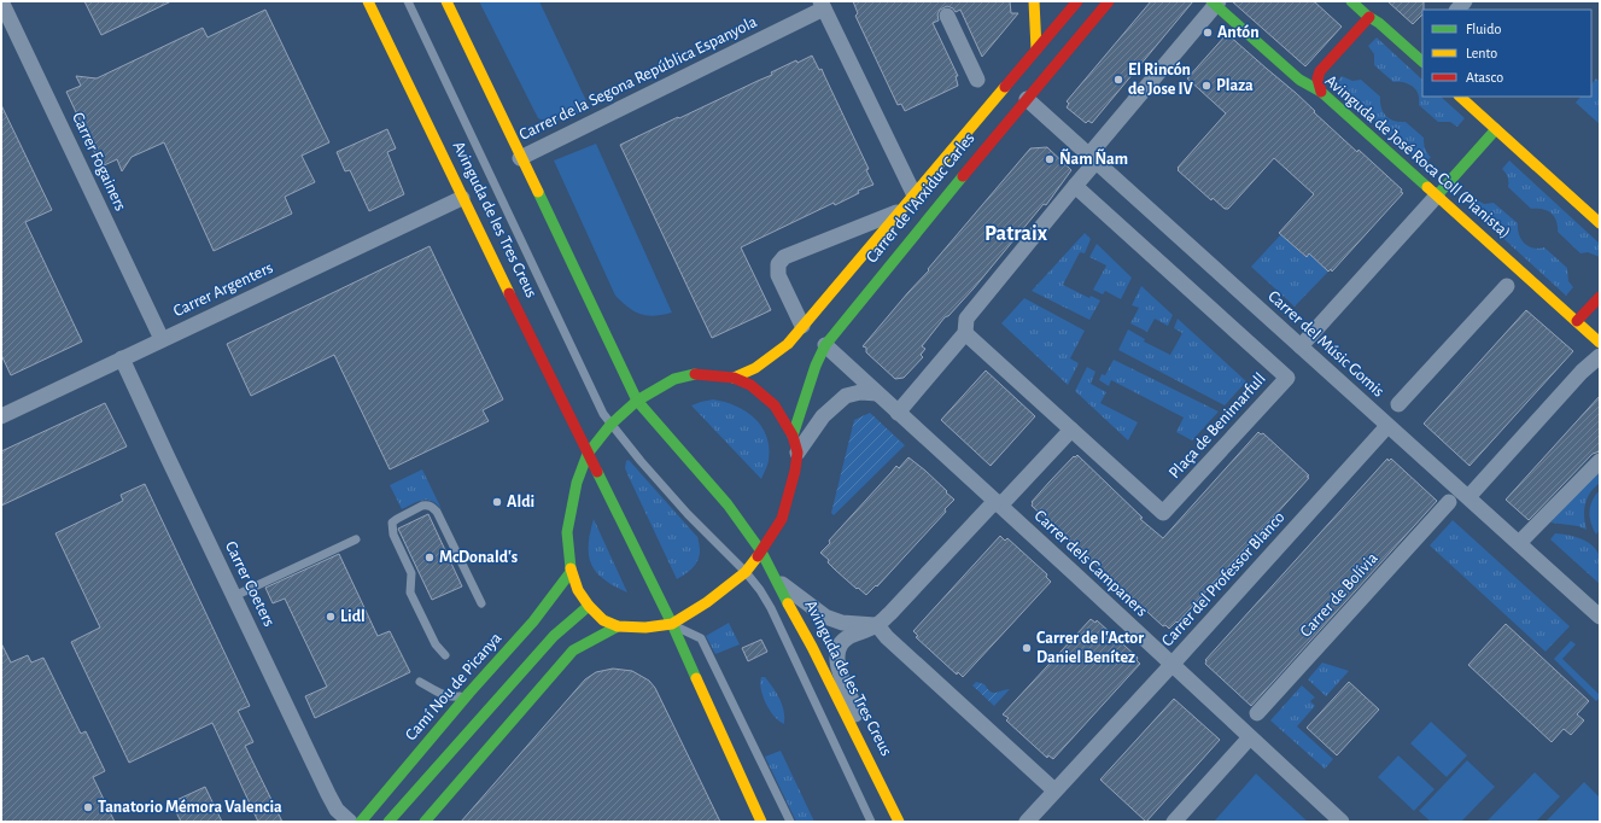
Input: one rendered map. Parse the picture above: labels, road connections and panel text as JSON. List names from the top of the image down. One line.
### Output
{"streets":{"main road":["Avinguda de José Roca Coll (Pianista)","Carrer de l'Arxiduc Carles","Avinguda de les Tres Creus","Camí Nou de Picanya"],"street":["Carrer de la Segona República Espanyola","Carrer Fogainers","Carrer Argenters","Carrer del Músic Gomis","Plaça de Benimarfull","Carrer dels Campaners","Carrer del Professor Blanco","Carrer Coeters","Carrer de Bolívia"]},"crossings":[["Carrer de la Segona República Espanyola","Avinguda de les Tres Creus"],["Carrer Fogainers","Carrer Argenters"],["Carrer de l'Arxiduc Carles","Carrer del Músic Gomis"],["Carrer de l'Arxiduc Carles","Carrer dels Campaners"],["Avinguda de les Tres Creus","Carrer Argenters"],["Carrer Argenters","Carrer Coeters"],["Carrer del Músic Gomis","Carrer del Professor Blanco"],["Carrer dels Campaners","Carrer del Professor Blanco"]],"districts":["Patraix"],"places":["Antón","El Rincón de Jose IV","Plaza","Ñam Ñam","Aldi","McDonald's","Lidl","Carrer de l'Actor Daniel Benítez","Tanatorio Mémora Valencia"],"legend":["Fluido","Lento","Atasco"]}
